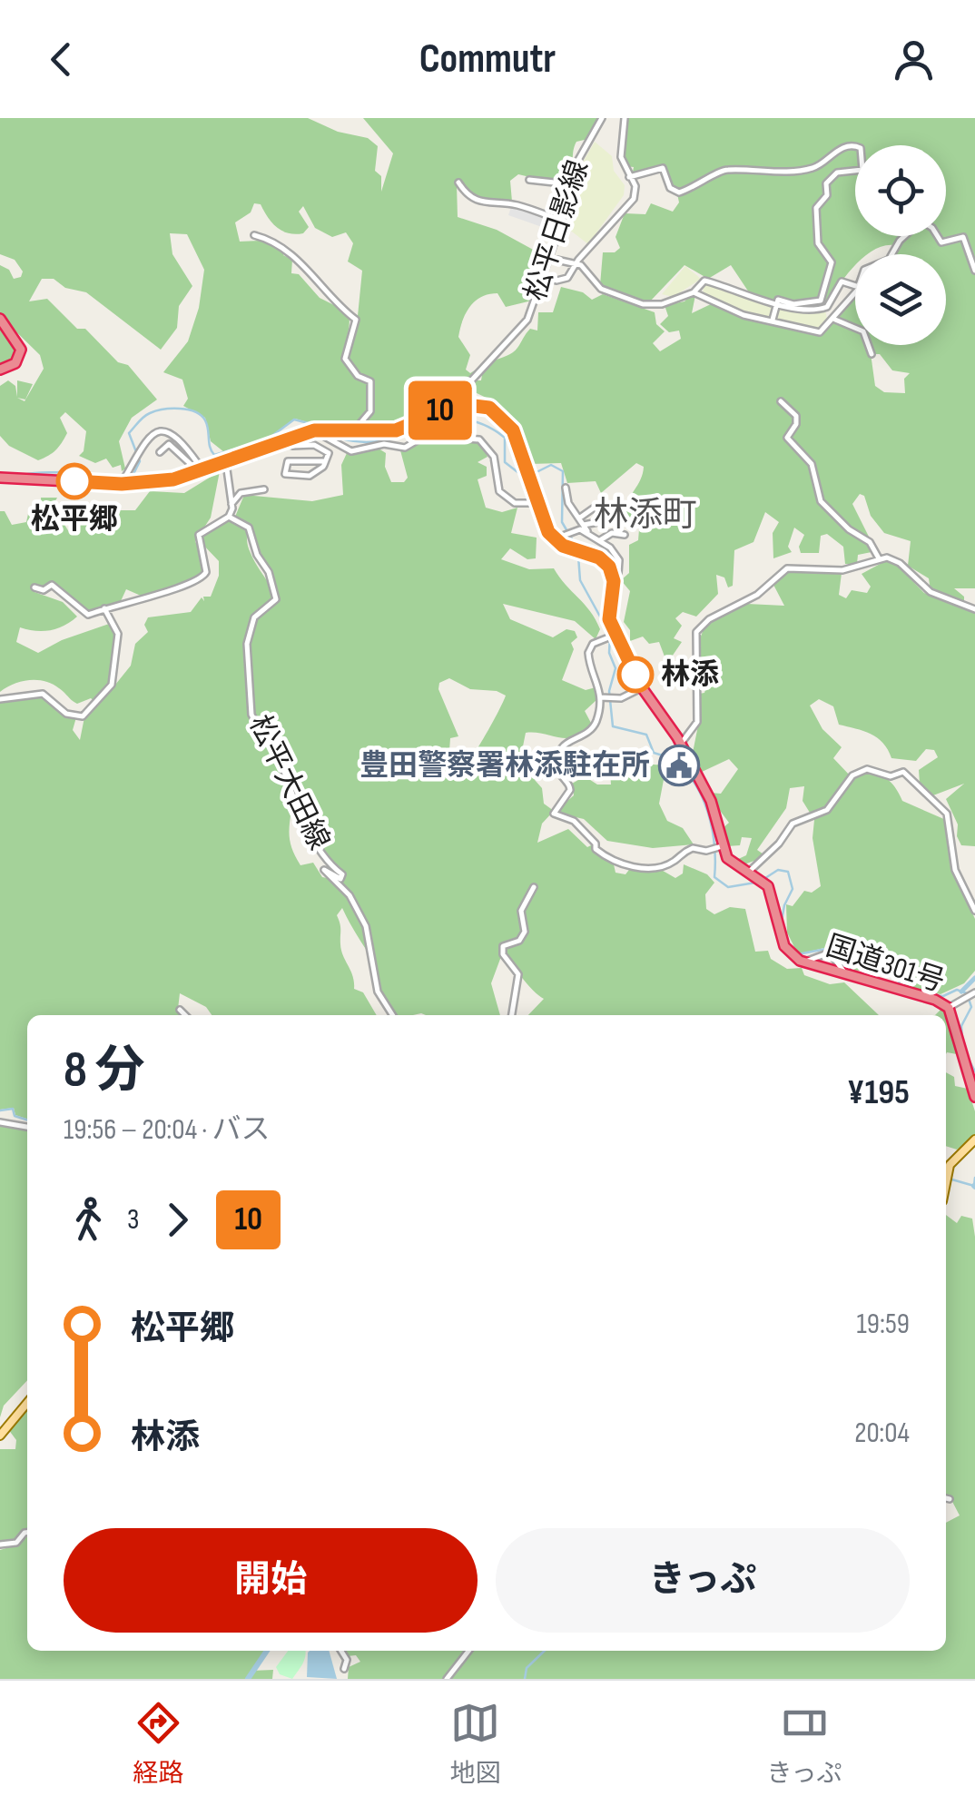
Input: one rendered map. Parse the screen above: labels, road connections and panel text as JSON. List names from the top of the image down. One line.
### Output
{"streets":{"highway":["国道301号"],"street":["松平日影線","松平大田線"]},"districts":["林添町"],"places":{"other":["松平郷","林添"],"public building":["豊田警察署林添駐在所"]},"lines":["bus line 10"],"page":{"header":"Commutr","on_map":"10","heading":["8 分","19:56 – 20:04 · バス","¥195"],"legs":["3","10"],"list":[{"name":"松平郷","value":"19:59"},{"name":"林添","value":"20:04"}],"buttons":["開始","きっぷ"],"tabs":["経路","地図","きっぷ"]}}
